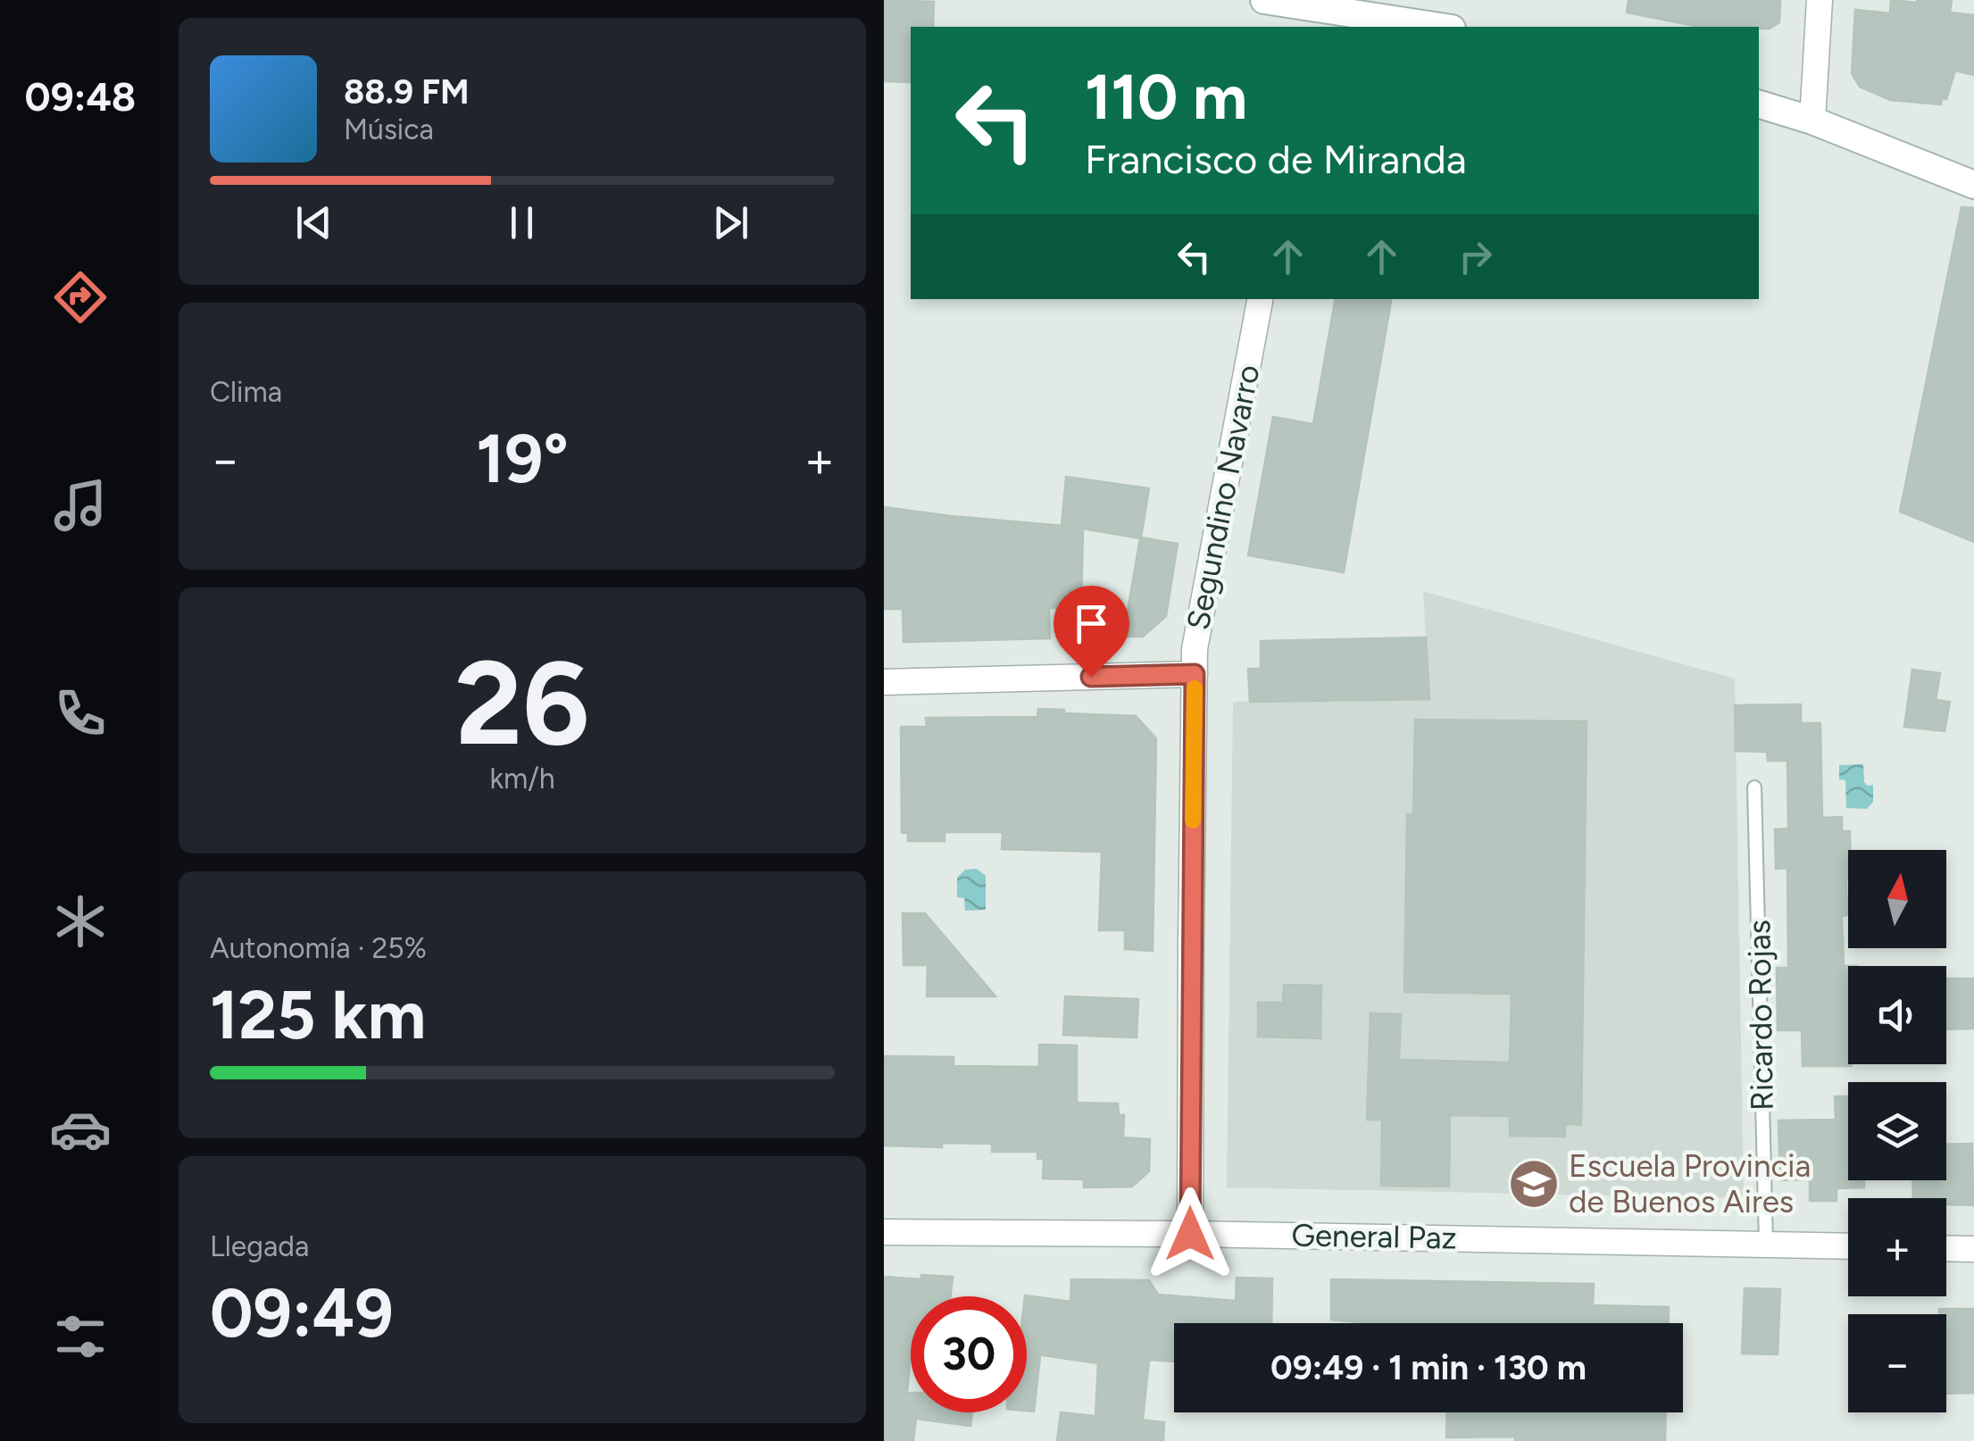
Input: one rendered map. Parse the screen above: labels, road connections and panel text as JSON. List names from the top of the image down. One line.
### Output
{"streets":{"street":["Segundino Navarro","General Paz"],"lane":["Ricardo Rojas"]},"crossings":[["Segundino Navarro","General Paz"],["Ricardo Rojas","General Paz"]],"places":{"school or university":["Escuela Provincia de Buenos Aires"]},"north":"top","page":{"tabs":"09:48","turn":["110 m","Francisco de Miranda"],"song":["88.9 FM","Música"],"tile":["Clima",["26","km/h"],["Autonomía · 25%","125 km"],["Llegada","09:49"]],"heat":["−","19°","+"],"map_buttons":["+","−"],"limit":"30","trip":"09:49 · 1 min · 130 m"}}
